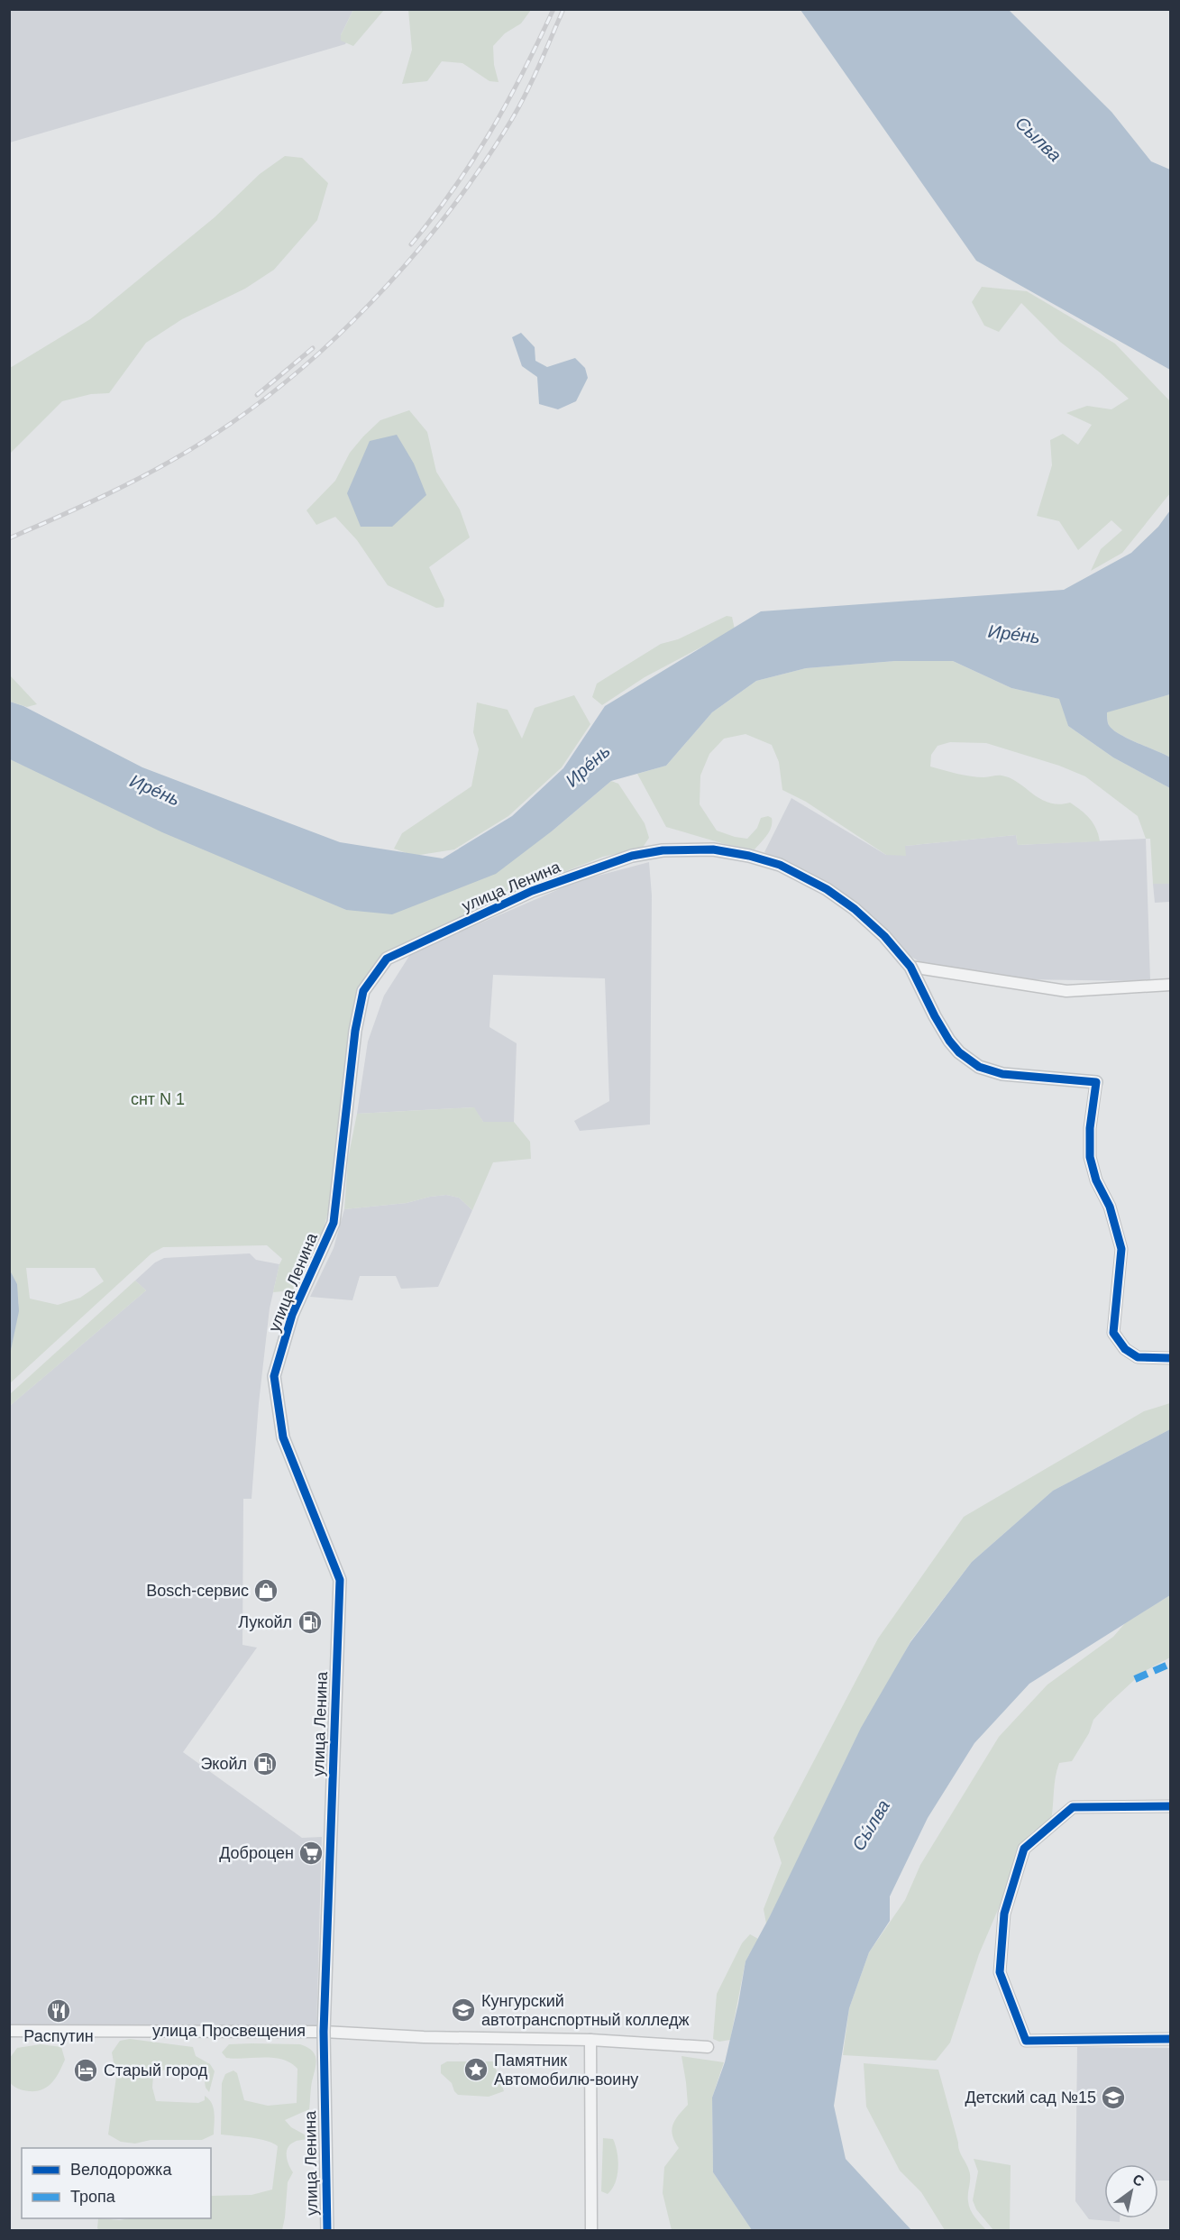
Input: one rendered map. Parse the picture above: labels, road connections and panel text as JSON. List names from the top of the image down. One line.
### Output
{"streets":{"street":["улица Ленина","улица Просвещения"]},"crossings":[["улица Ленина","улица Просвещения"]],"water":["Сылва","Ире́нь","Сы́лва"],"parks":["снт N 1"],"places":{"shop":["Bosch-сервис"],"fuel station":["Лукойл","Экойл"],"supermarket":["Доброцен"],"school or university":["Кунгурский автотранспортный колледж","Детский сад №15"],"restaurant":["Распутин"],"place":["Памятник Автомобилю-воину"],"hotel":["Старый город"]},"legend":["Велодорожка","Тропа"],"north":"top right"}
